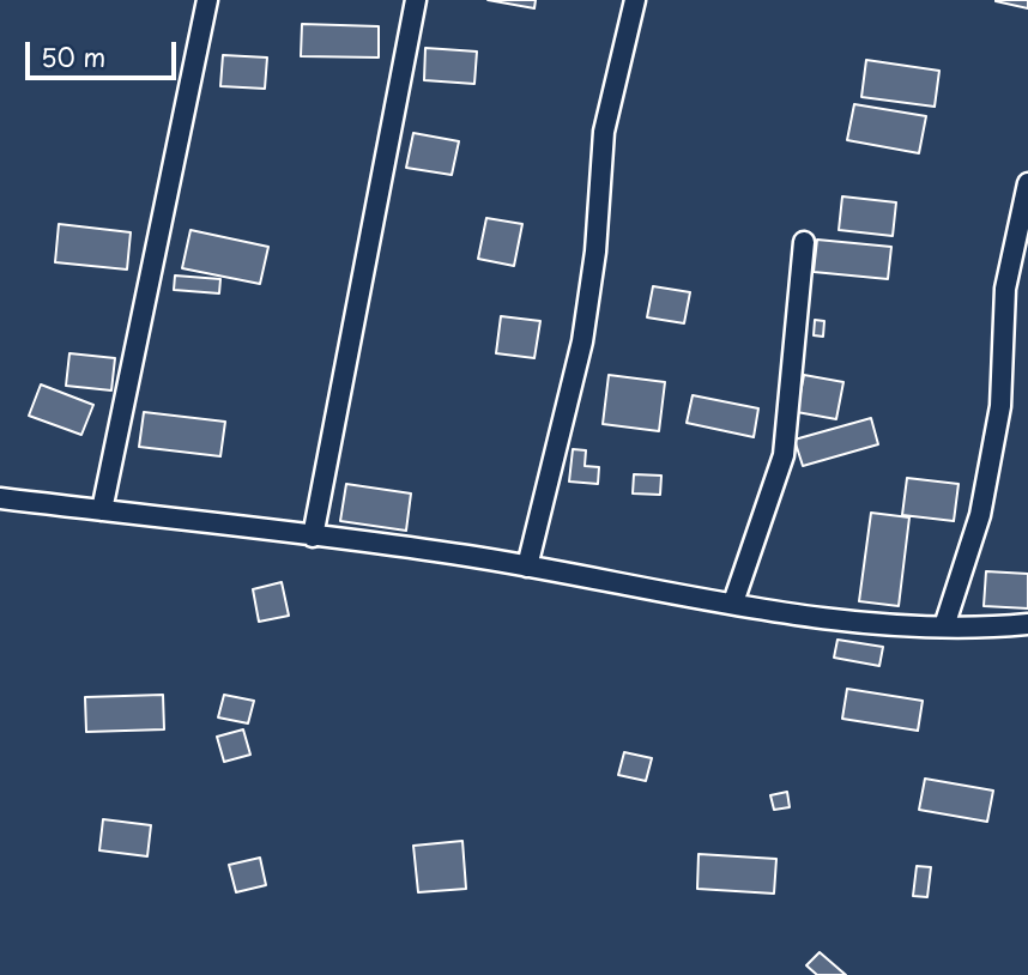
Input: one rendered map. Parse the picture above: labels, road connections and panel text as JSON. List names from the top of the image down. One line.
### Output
{"scale_bar":"50 m"}
